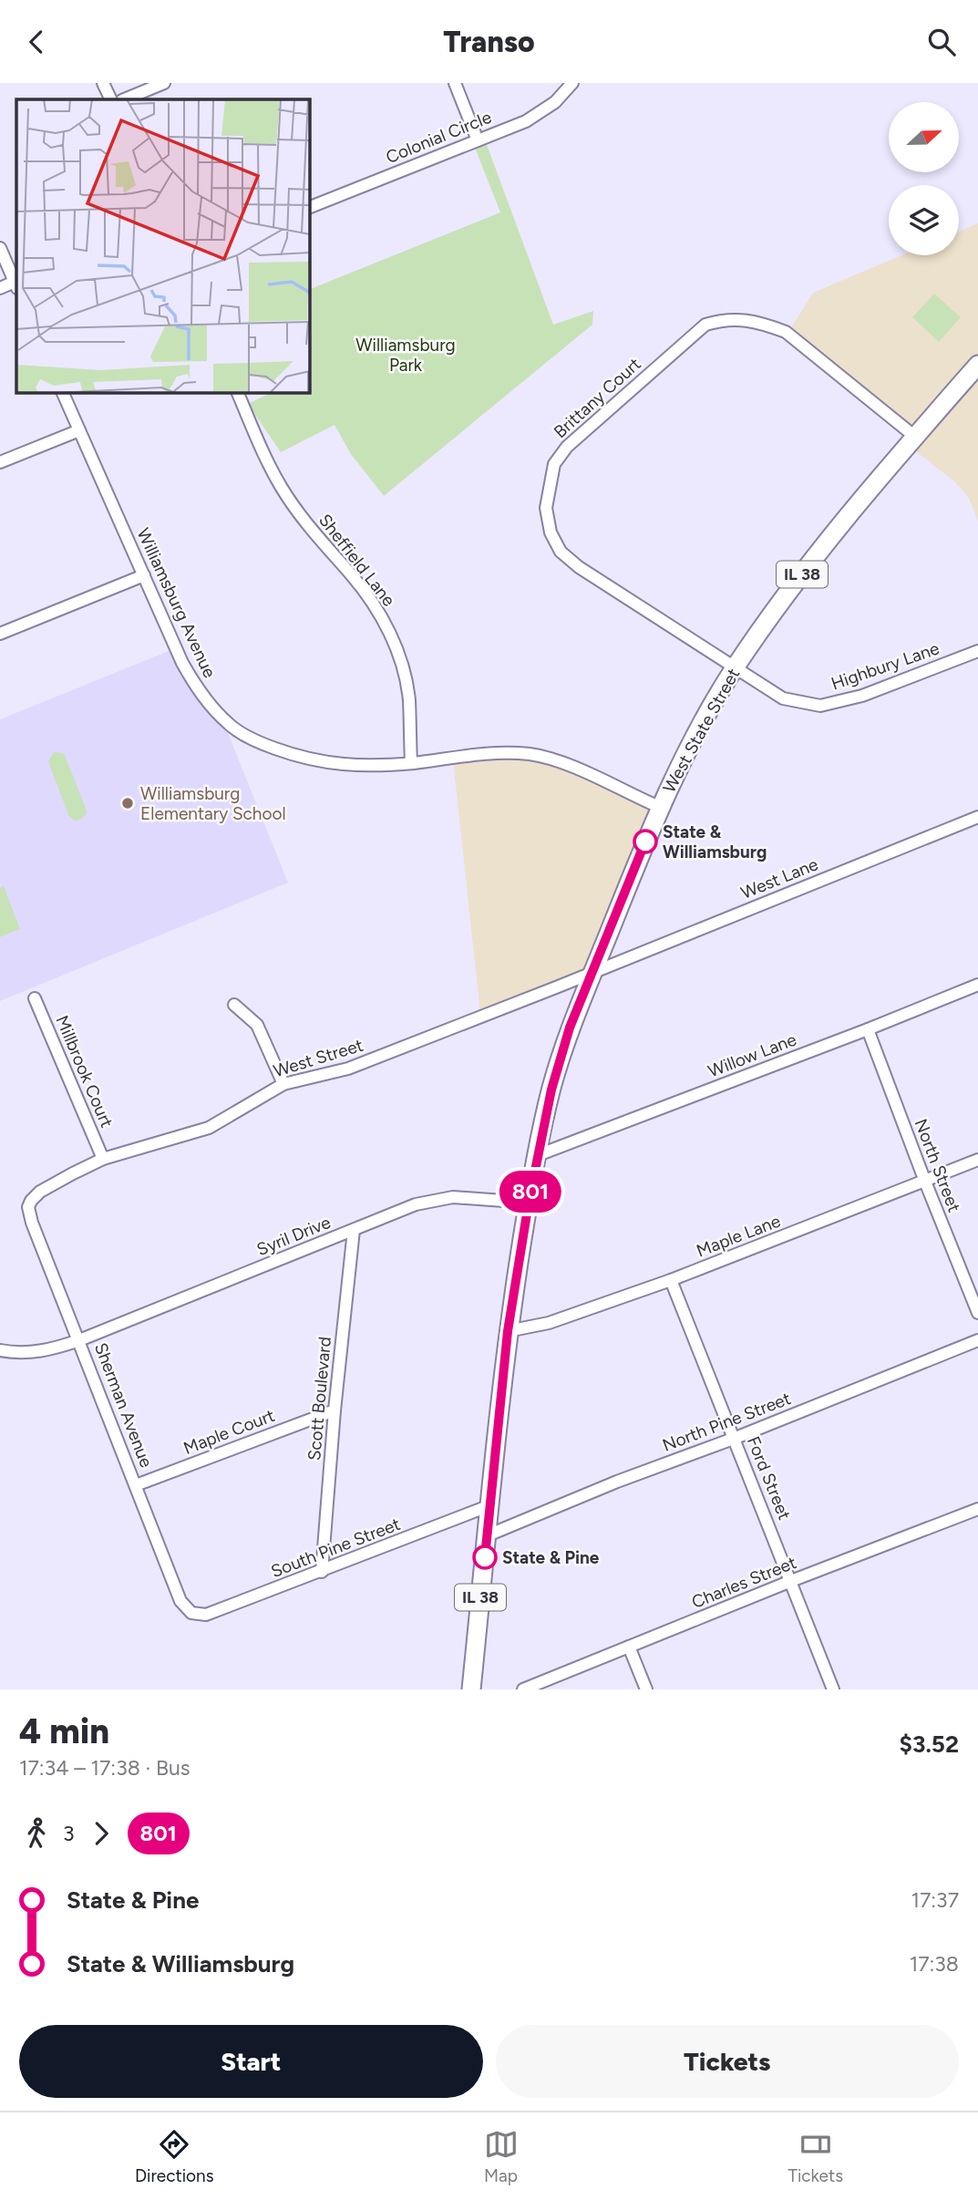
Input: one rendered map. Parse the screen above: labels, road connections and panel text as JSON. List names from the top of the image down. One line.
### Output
{"streets":{"main road":["IL 38","West State Street"],"street":["Colonial Circle","Brittany Court","Sheffield Lane","Williamsburg Avenue","Highbury Lane","West Lane","Willow Lane","West Street","Millbrook Court","North Street","Syril Drive","Maple Lane","Scott Boulevard","Sherman Avenue","North Pine Street","Maple Court","Ford Street","South Pine Street","Charles Street"]},"crossings":[["Brittany Court","Highbury Lane"],["Brittany Court","West State Street"],["Sheffield Lane","Williamsburg Avenue"],["Williamsburg Avenue","West State Street"],["Highbury Lane","West State Street"],["West State Street","West Lane"],["West State Street","Willow Lane"],["West State Street","West Street"],["West State Street","Syril Drive"],["West State Street","Maple Lane"],["West State Street","North Pine Street"],["West State Street","South Pine Street"],["West Lane","West Street"],["Willow Lane","North Street"],["West Street","Millbrook Court"],["West Street","Sherman Avenue"],["North Street","Maple Lane"],["Syril Drive","Scott Boulevard"],["Syril Drive","Sherman Avenue"],["Maple Lane","Ford Street"],["Scott Boulevard","Maple Court"],["Scott Boulevard","South Pine Street"],["Sherman Avenue","Maple Court"],["Sherman Avenue","South Pine Street"],["North Pine Street","Ford Street"],["Ford Street","Charles Street"]],"parks":["Williamsburg Park"],"places":["Williamsburg Elementary School","State & Williamsburg","State & Pine"],"lines":["bus line 801"],"north":"right","page":{"header":"Transo","on_map":"801","heading":["4 min","17:34 – 17:38 · Bus","$3.52"],"legs":["3","801"],"list":[{"name":"State & Pine","value":"17:37"},{"name":"State & Williamsburg","value":"17:38"}],"buttons":["Start","Tickets"],"tabs":["Directions","Map","Tickets"]}}
